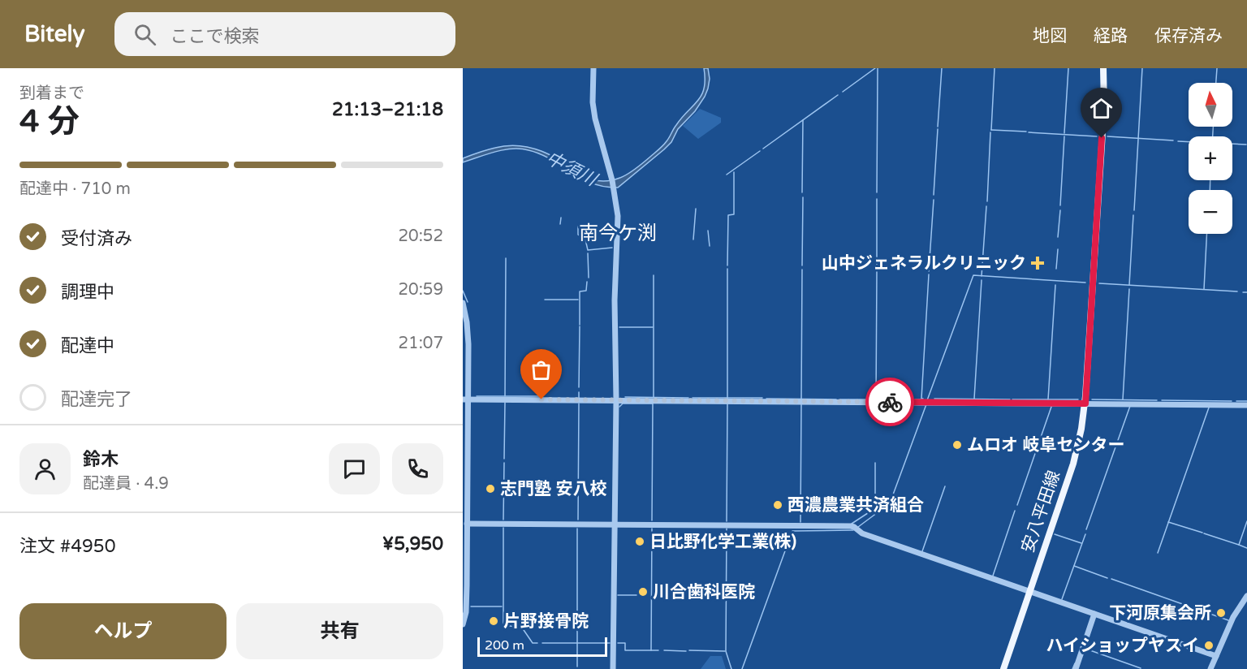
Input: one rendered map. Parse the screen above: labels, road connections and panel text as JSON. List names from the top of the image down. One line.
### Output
{"streets":{"main road":["安八平田線"]},"districts":["南今ケ渕"],"water":["中須川"],"places":{"health":["山中ジェネラルクリニック"],"other":["ムロオ 岐阜センター","志門塾 安八校","西濃農業共済組合","日比野化学工業(株)","川合歯科医院","下河原集会所","片野接骨院","ハイショップヤスイ"]},"scale_bar":"200 m","north":"top","page":{"header":"Bitely","search":"ここで検索","nav":["地図","経路","保存済み"],"heading":["4 分","到着まで","21:13–21:18"],"panel":["鈴木","配達員 · 4.9","注文 #4950","¥5,950"],"map_buttons":["+","−"],"bar":"配達中 · 710 m","list":[["受付済み","20:52"],["調理中","20:59"],["配達中","21:07"],"配達完了"],"buttons":["ヘルプ","共有"],"scale":"200 m"}}
